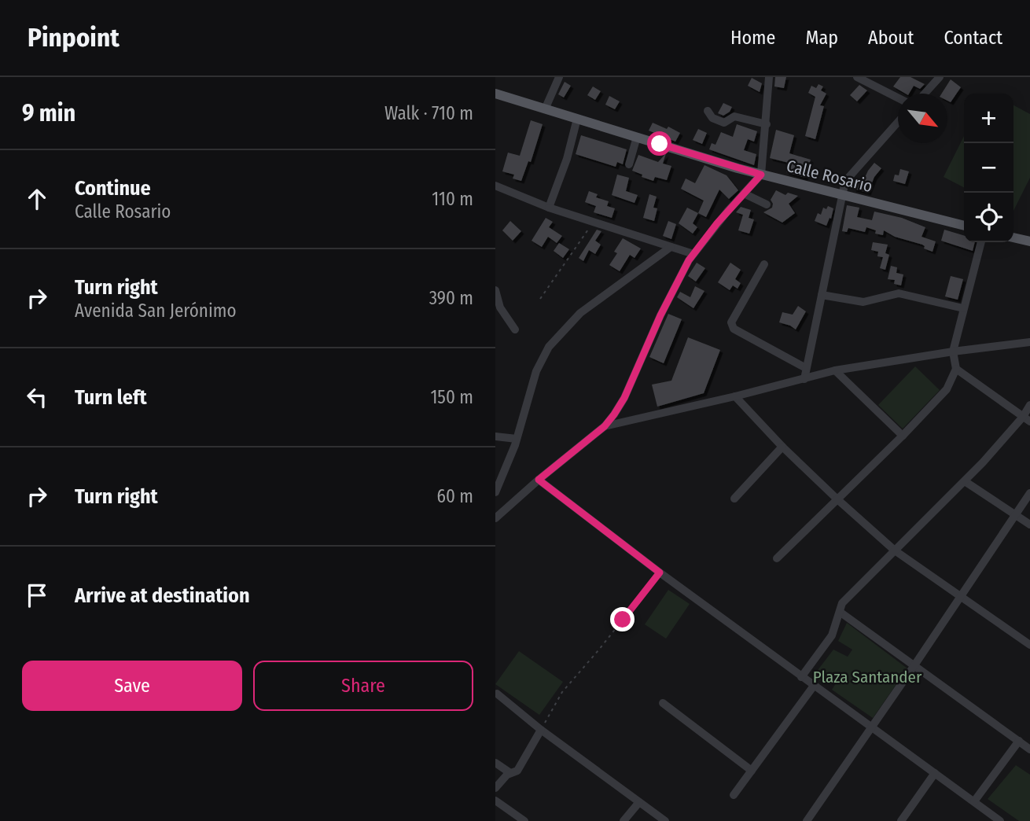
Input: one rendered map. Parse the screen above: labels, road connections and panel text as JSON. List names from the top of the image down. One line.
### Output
{"streets":{"main road":["Calle Rosario"]},"parks":["Plaza Santander"],"north":"bottom right","page":{"header":"Pinpoint","nav":["Home","Map","About","Contact"],"heading":["9 min","Walk · 710 m"],"map_buttons":["+","−"],"list":[["Continue","Calle Rosario","110 m"],["Turn right","Avenida San Jerónimo","390 m"],["Turn left","150 m"],["Turn right","60 m"],"Arrive at destination"],"buttons":["Save","Share"]}}
